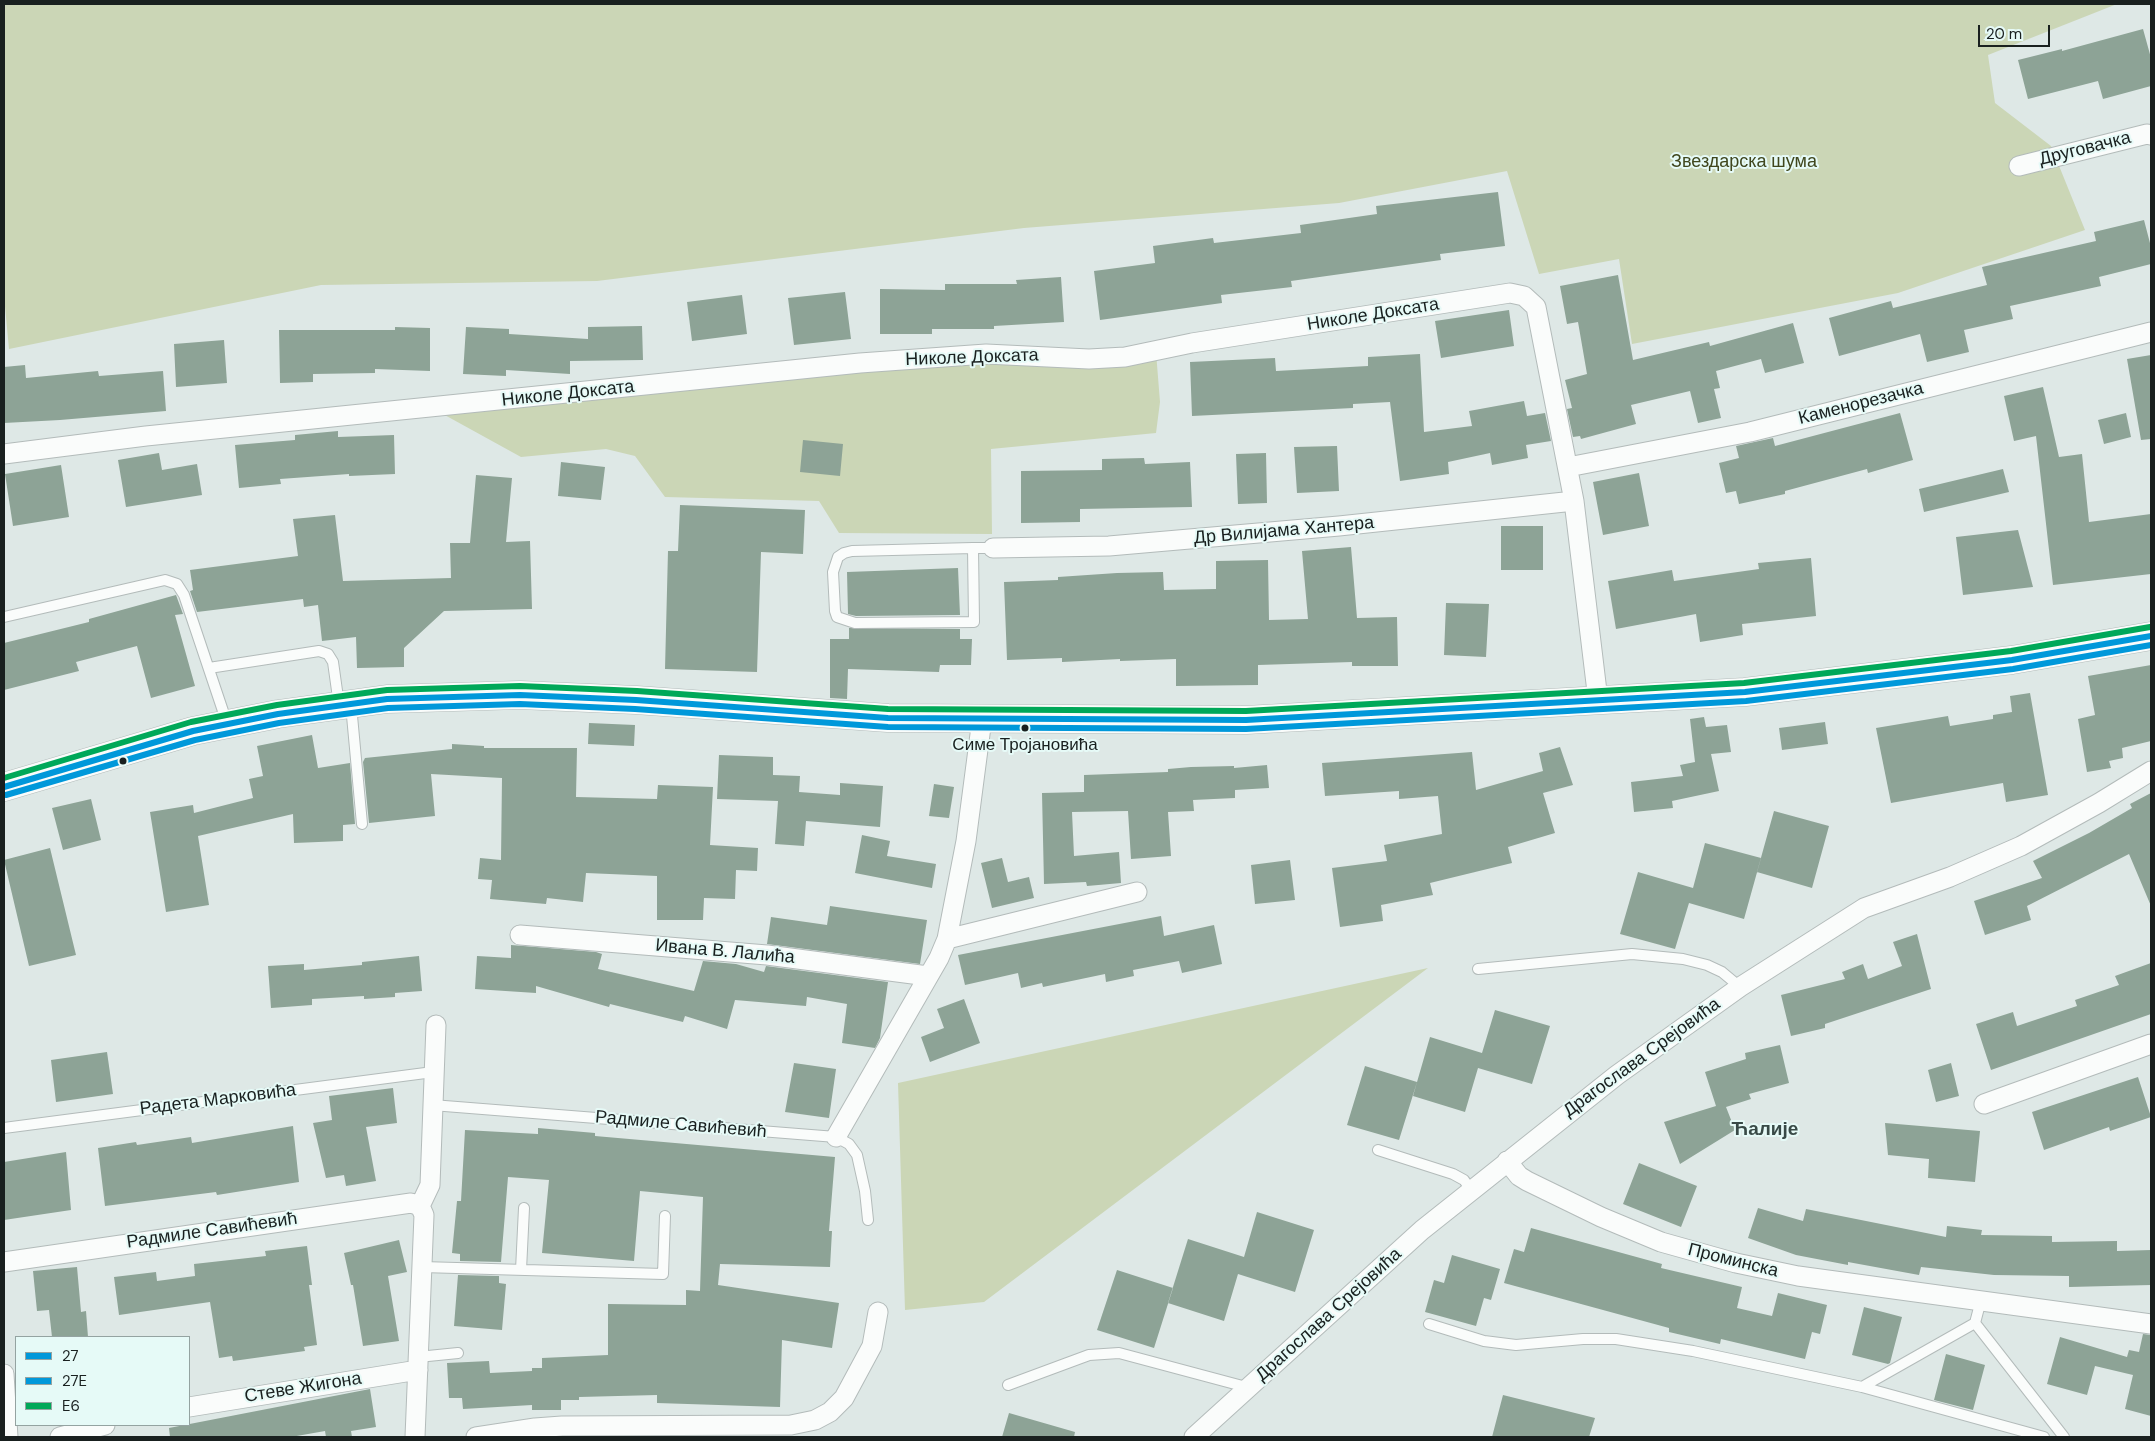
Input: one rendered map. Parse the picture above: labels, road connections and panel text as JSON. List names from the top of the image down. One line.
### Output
{"streets":{"street":["Друговачка","Николе Доксата","Каменорезачка","Др Вилијама Хантера","Ивана В. Лалића","Драгослава Срејовића","Радмиле Савићевић","Проминска","Стеве Жигона"],"lane":["Радета Марковића"]},"crossings":[["Николе Доксата","Каменорезачка"],["Николе Доксата","Др Вилијама Хантера"],["Драгослава Срејовића","Проминска"]],"districts":["Ћалије"],"parks":["Звездарска шума"],"places":["Симе Тројановића"],"lines":["transit line E6","transit line 27","transit line 27E"],"legend":["27","27E","E6"],"scale_bar":"20 m"}
